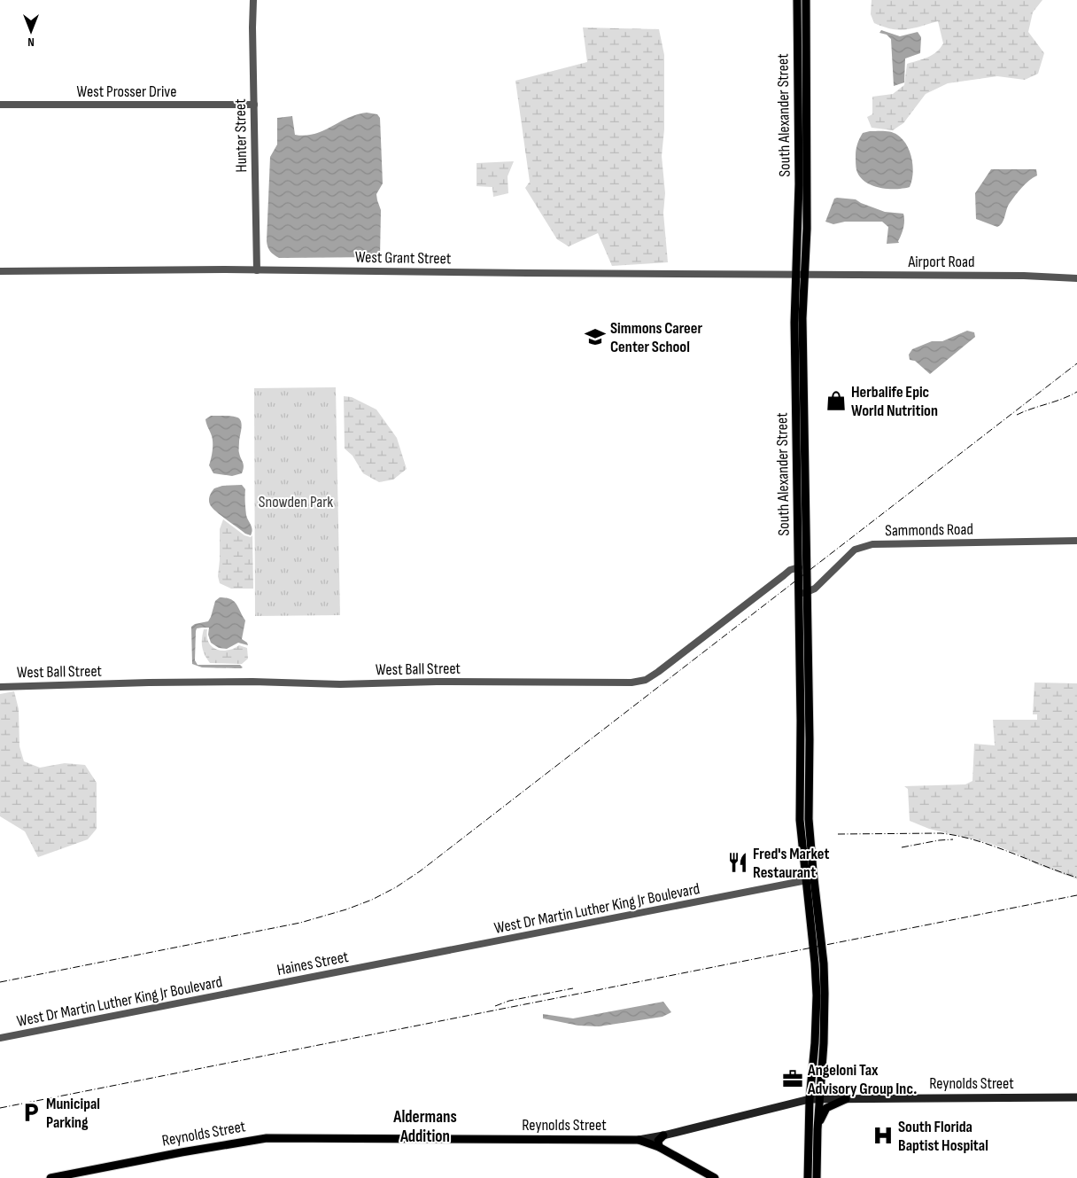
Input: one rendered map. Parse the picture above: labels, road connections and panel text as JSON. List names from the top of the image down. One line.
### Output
{"streets":{"main road":["South Alexander Street","Reynolds Street"],"street":["West Prosser Drive","Hunter Street","West Grant Street","Airport Road","Sammonds Road","West Ball Street","West Dr Martin Luther King Jr Boulevard","Haines Street"]},"crossings":[["West Prosser Drive","Hunter Street"],["South Alexander Street","West Grant Street"],["South Alexander Street","Airport Road"],["South Alexander Street","Sammonds Road"],["South Alexander Street","West Ball Street"],["South Alexander Street","West Dr Martin Luther King Jr Boulevard"],["South Alexander Street","Reynolds Street"],["Hunter Street","West Grant Street"],["West Grant Street","Airport Road"],["West Dr Martin Luther King Jr Boulevard","Haines Street"]],"districts":["Aldermans Addition"],"parks":["Snowden Park"],"places":{"school or university":["Simmons Career Center School"],"shop":["Herbalife Epic World Nutrition"],"restaurant":["Fred's Market Restaurant"],"office":["Angeloni Tax Advisory Group Inc."],"parking":["Municipal Parking"],"hospital":["South Florida Baptist Hospital"]},"north":"bottom"}
